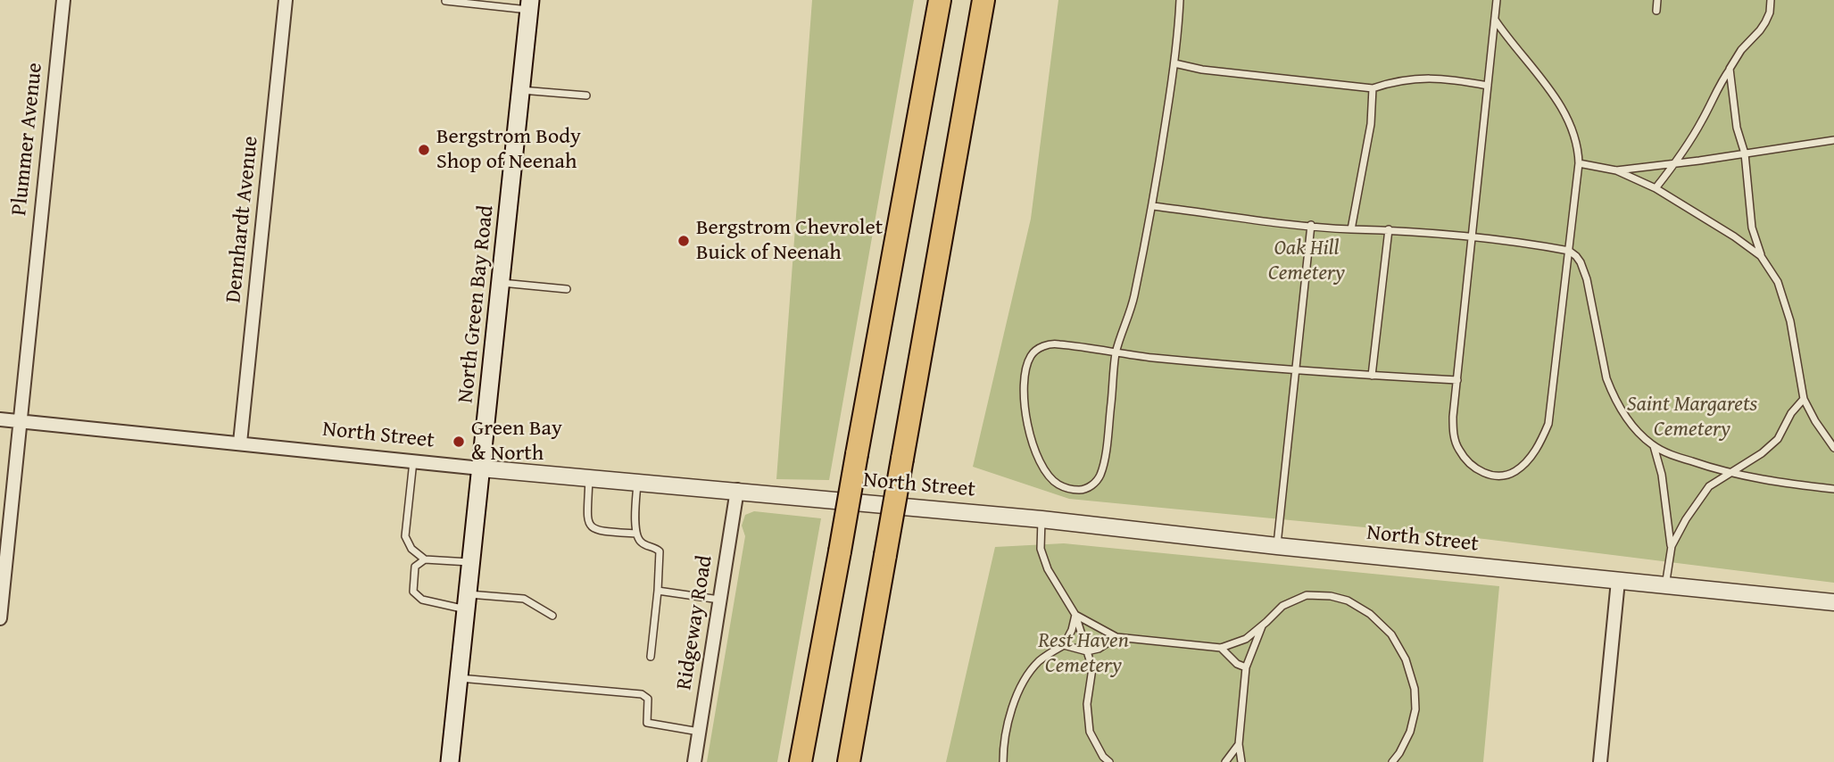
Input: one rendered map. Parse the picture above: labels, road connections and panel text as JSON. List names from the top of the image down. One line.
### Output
{"streets":{"main road":["North Green Bay Road"],"street":["Plummer Avenue","Dennhardt Avenue","North Street","Ridgeway Road"]},"crossings":[["Plummer Avenue","North Street"],["Dennhardt Avenue","North Street"],["North Green Bay Road","North Street"],["North Street","Ridgeway Road"]],"parks":["Oak Hill Cemetery","Saint Margarets Cemetery","Rest Haven Cemetery"],"places":["Bergstrom Body Shop of Neenah","Bergstrom Chevrolet Buick of Neenah","Green Bay & North"]}
